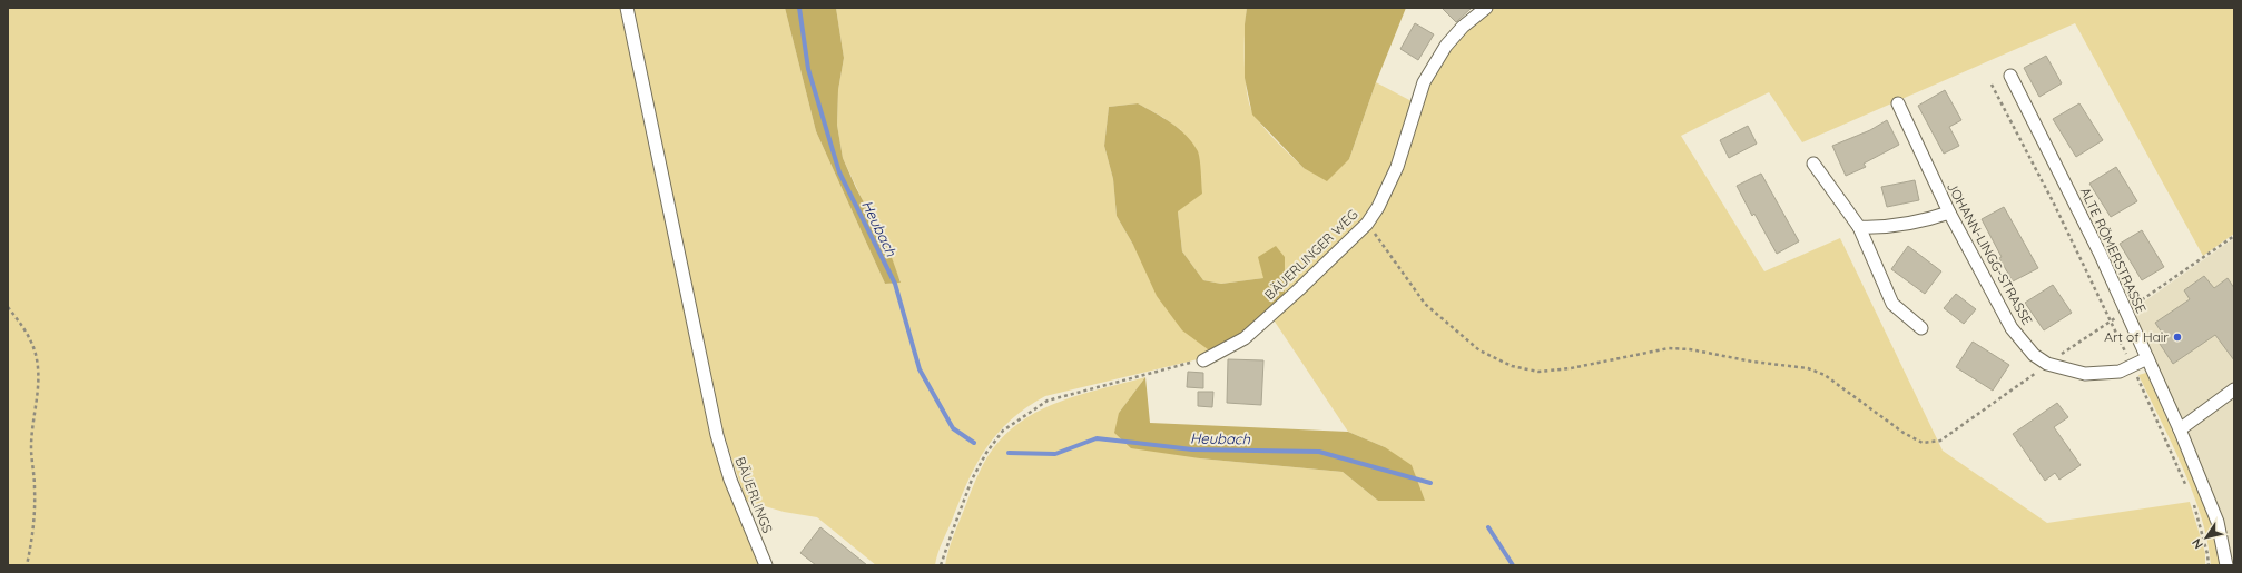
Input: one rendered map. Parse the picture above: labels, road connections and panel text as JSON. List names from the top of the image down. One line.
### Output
{"streets":{"street":["ALTE RÖMERSTRASSE","JOHANN-LINGG-STRASSE","BÄUERLINGER WEG","BÄUERLINGS"]},"crossings":[["ALTE RÖMERSTRASSE","JOHANN-LINGG-STRASSE"]],"water":["Heubach"],"places":["Art of Hair"],"north":"bottom left"}
